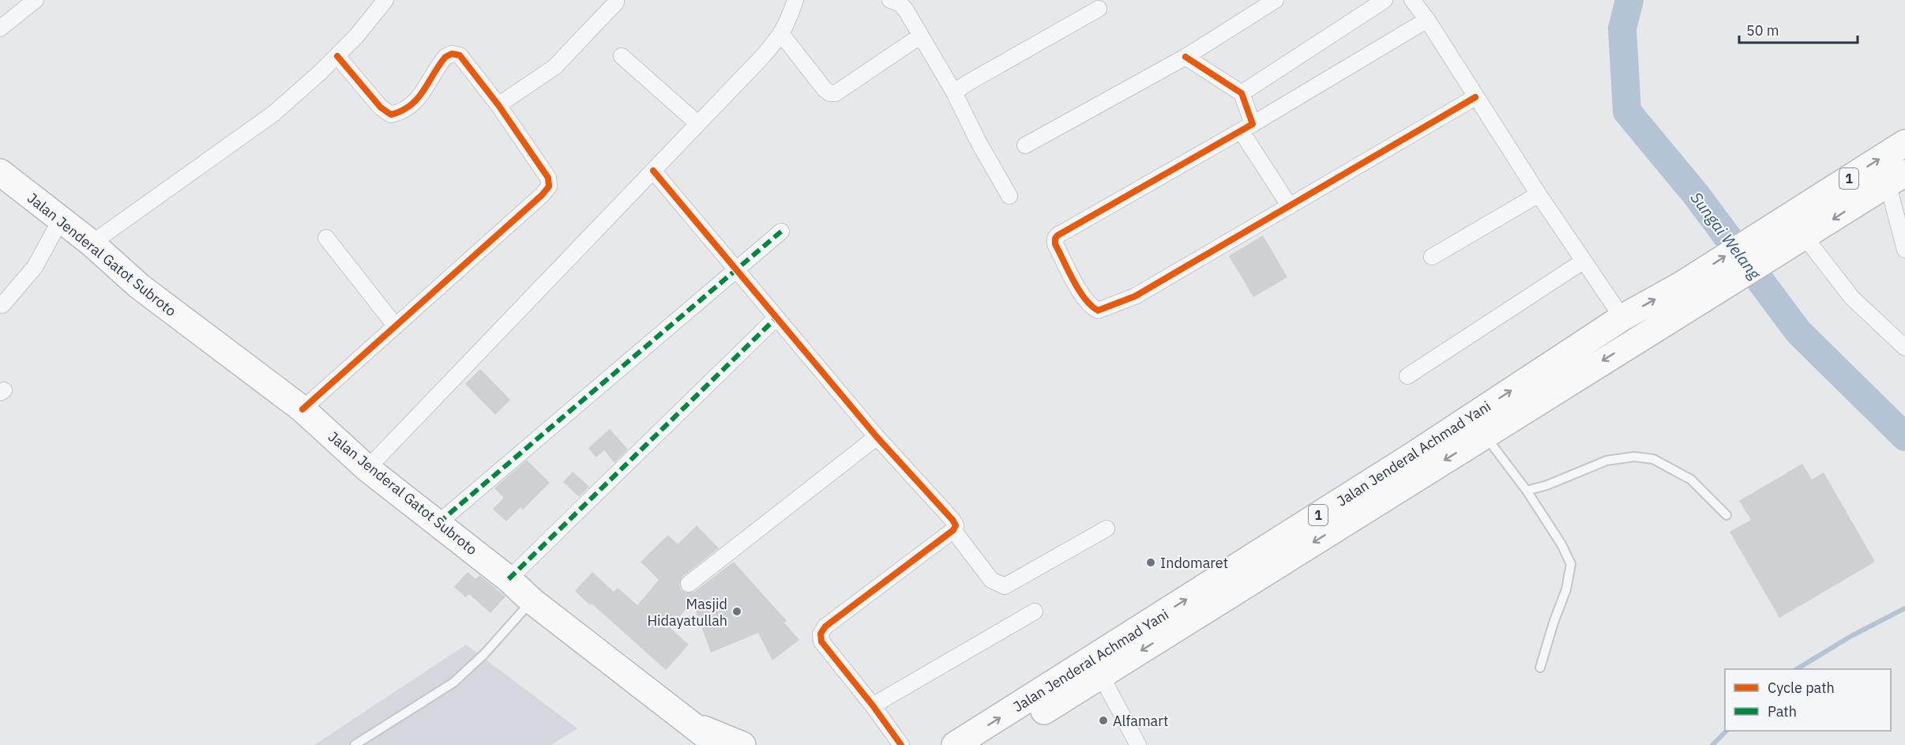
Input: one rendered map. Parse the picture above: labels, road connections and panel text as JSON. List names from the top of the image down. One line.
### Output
{"streets":{"highway":["1","Jalan Jenderal Gatot Subroto","Jalan Jenderal Achmad Yani"]},"crossings":[["1","Jalan Jenderal Achmad Yani"]],"water":["Sungai Welang"],"places":["Indomaret","Masjid Hidayatullah","Alfamart"],"legend":["Cycle path","Path"],"scale_bar":"50 m"}
